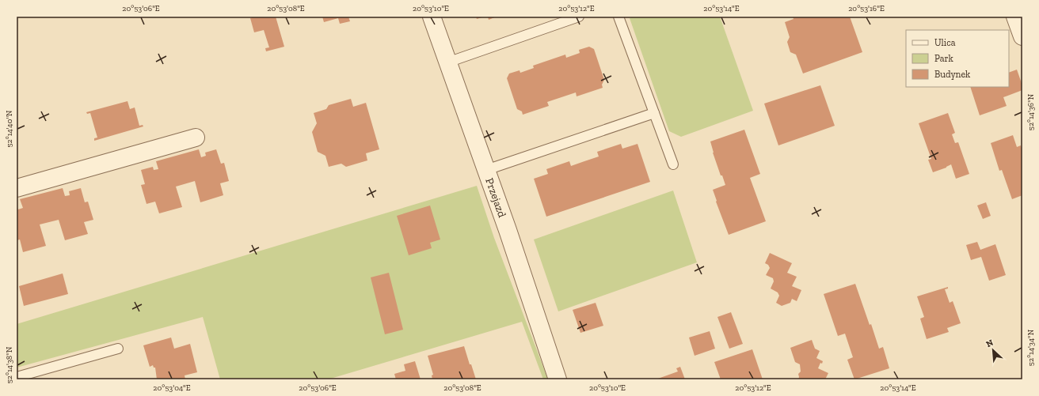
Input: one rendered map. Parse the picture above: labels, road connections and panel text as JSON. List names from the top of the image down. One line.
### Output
{"streets":{"street":["Przejazd"]},"legend":["Ulica","Park","Budynek"],"north":"top left","coordinates":["20°53'06\"E","20°53'08\"E","20°53'10\"E","20°53'12\"E","20°53'14\"E","20°53'16\"E","52°14'36\"N","52°14'40\"N","52°14'34\"N","52°14'38\"N","20°53'04\"E"]}
